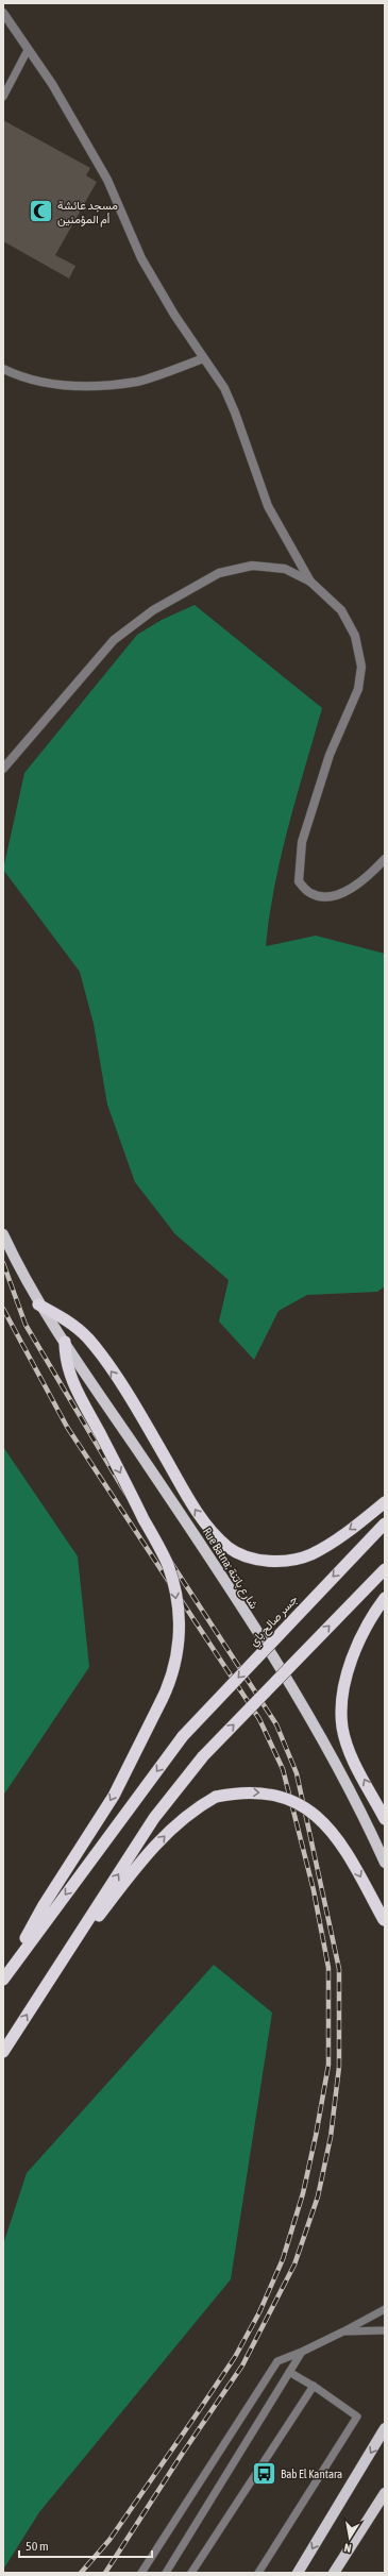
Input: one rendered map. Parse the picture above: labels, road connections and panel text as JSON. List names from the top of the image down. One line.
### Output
{"streets":{"highway":["جسر صالح باي"],"main road":["Rue Batna; شارع باتنة"]},"places":{"mosque":["مسجد عائشة أم المؤمنين"],"bus stop":["Bab El Kantara"]},"scale_bar":"50 m","north":"bottom"}
